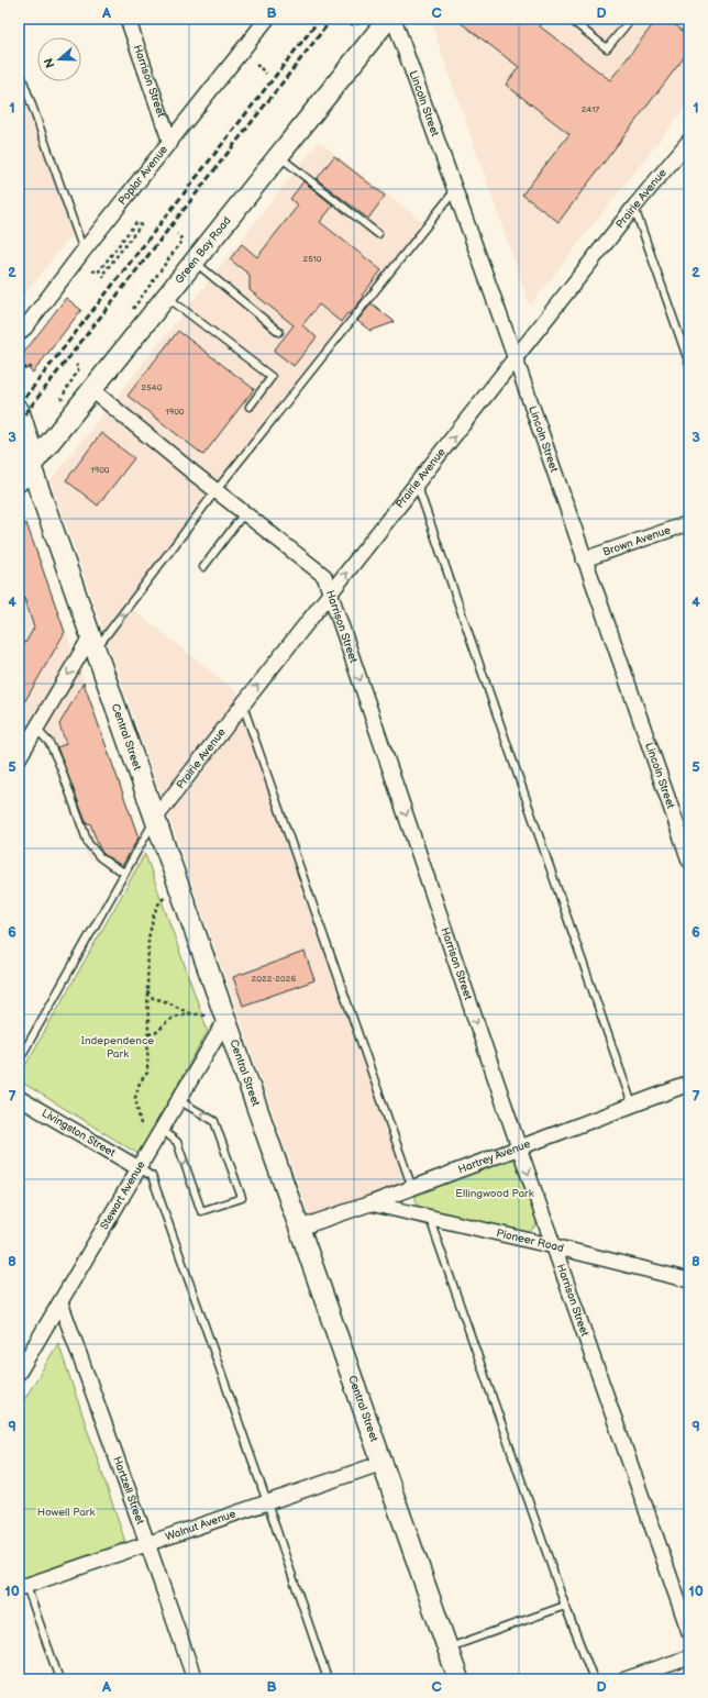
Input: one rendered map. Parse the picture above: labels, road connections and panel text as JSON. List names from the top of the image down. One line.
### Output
{"streets":{"main road":["Green Bay Road","Central Street"],"street":["Harrison Street","Lincoln Street","Poplar Avenue","Prairie Avenue","Brown Avenue","Livingston Street","Hartrey Avenue","Stewart Avenue","Pioneer Road","Hartzell Street","Walnut Avenue"]},"crossings":[["Harrison Street","Poplar Avenue"],["Harrison Street","Prairie Avenue"],["Harrison Street","Green Bay Road"],["Harrison Street","Hartrey Avenue"],["Harrison Street","Pioneer Road"],["Lincoln Street","Prairie Avenue"],["Lincoln Street","Brown Avenue"],["Prairie Avenue","Central Street"],["Green Bay Road","Central Street"],["Central Street","Hartrey Avenue"],["Central Street","Stewart Avenue"],["Central Street","Walnut Avenue"],["Livingston Street","Stewart Avenue"],["Hartrey Avenue","Pioneer Road"],["Stewart Avenue","Hartzell Street"],["Hartzell Street","Walnut Avenue"]],"one_way":["Harrison Street","Prairie Avenue"],"parks":["Independence Park","Ellingwood Park","Howell Park"],"house_numbers":["2417","2510","2540","1900","1900","2022-2026"],"north":"left","grid":{"columns":["A","B","C","D"],"rows":["1","2","3","4","5","6","7","8","9","10"]}}
